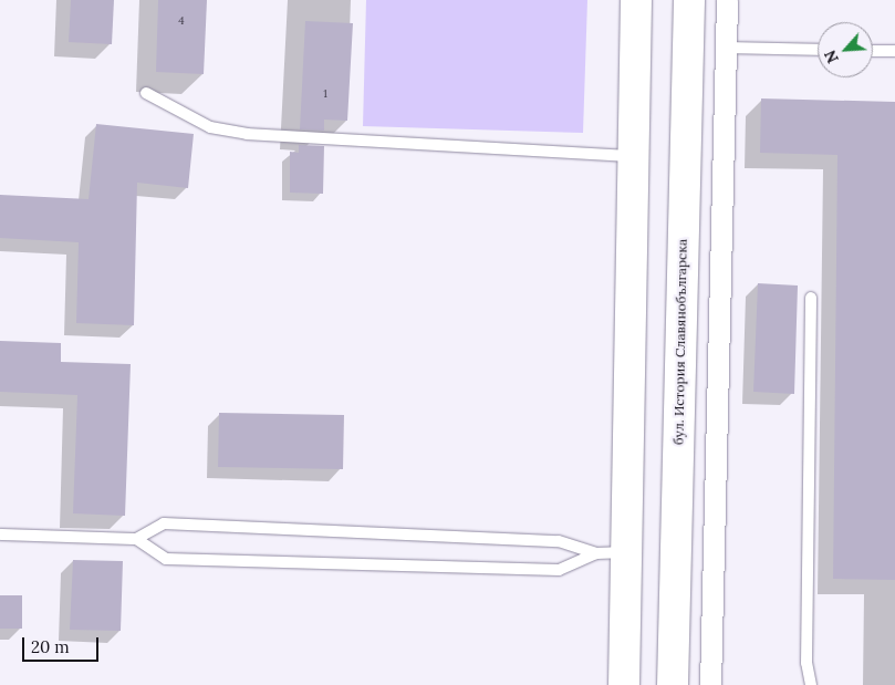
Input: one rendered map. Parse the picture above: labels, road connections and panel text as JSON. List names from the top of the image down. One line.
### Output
{"streets":{"main road":["бул. История Славянобългарска"]},"house_numbers":["4","1"],"scale_bar":"20 m","north":"bottom left"}
